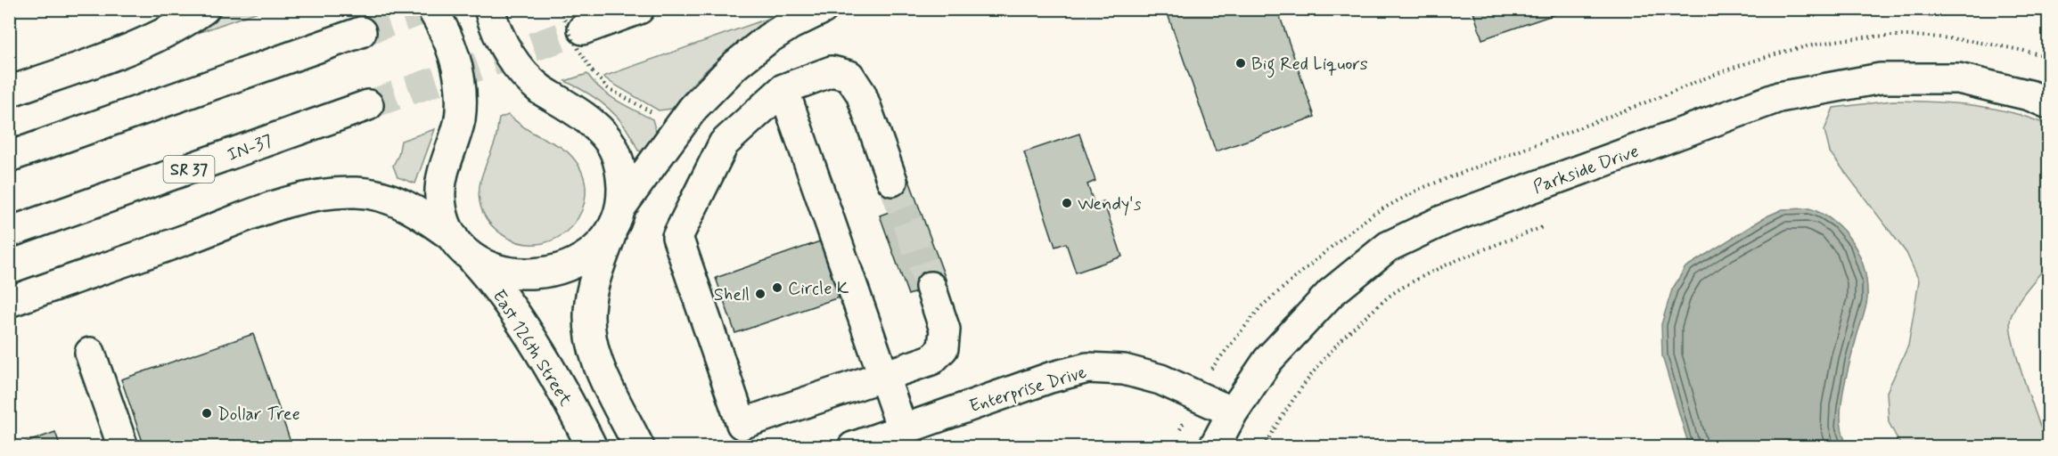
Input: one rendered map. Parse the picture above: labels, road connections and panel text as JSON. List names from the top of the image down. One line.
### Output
{"streets":{"main road":["IN-37","Parkside Drive","SR 37","East 126th Street","Enterprise Drive"]},"crossings":[["Parkside Drive","Enterprise Drive"]],"places":["Big Red Liquors","Wendy's","Circle K","Shell","Dollar Tree"]}
